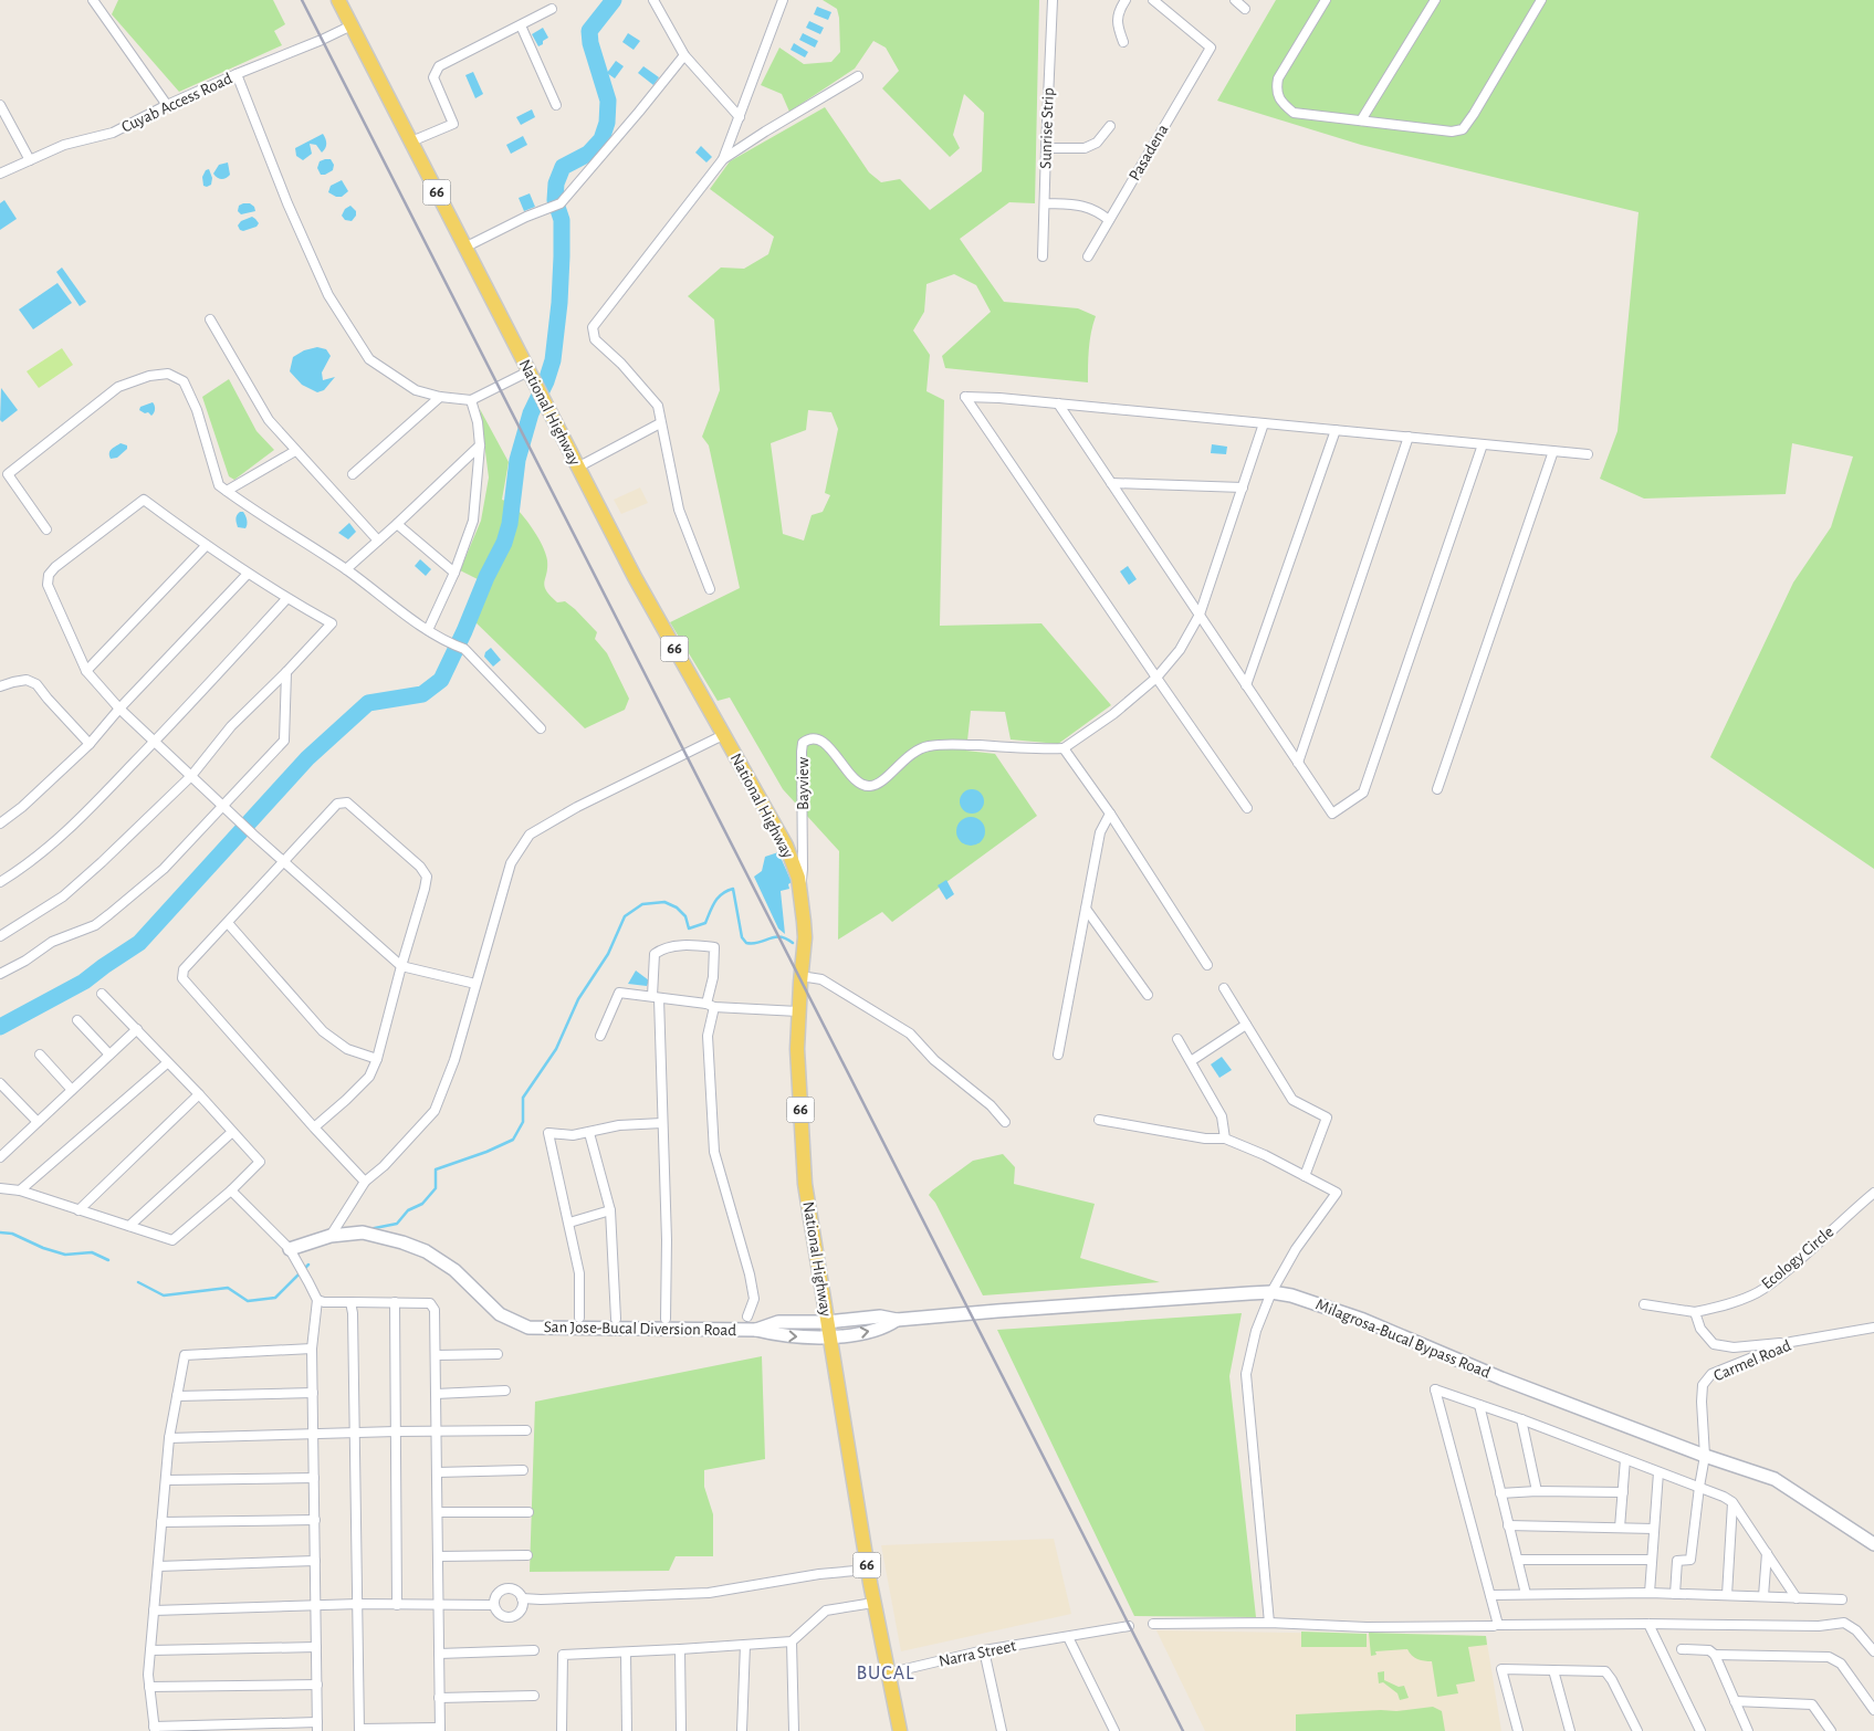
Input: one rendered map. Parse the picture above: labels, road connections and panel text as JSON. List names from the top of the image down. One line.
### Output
{"streets":{"main road":["66","National Highway","San Jose-Bucal Diversion Road","Milagrosa-Bucal Bypass Road"],"street":["Cuyab Access Road","Sunrise Strip","Pasadena","Bayview","Ecology Circle","Carmel Road","Narra Street"]},"crossings":[["Cuyab Access Road","National Highway"],["National Highway","Bayview"],["National Highway","San Jose-Bucal Diversion Road"],["National Highway","Milagrosa-Bucal Bypass Road"],["National Highway","Narra Street"],["San Jose-Bucal Diversion Road","Milagrosa-Bucal Bypass Road"],["Milagrosa-Bucal Bypass Road","Carmel Road"]],"districts":["BUCAL"]}
